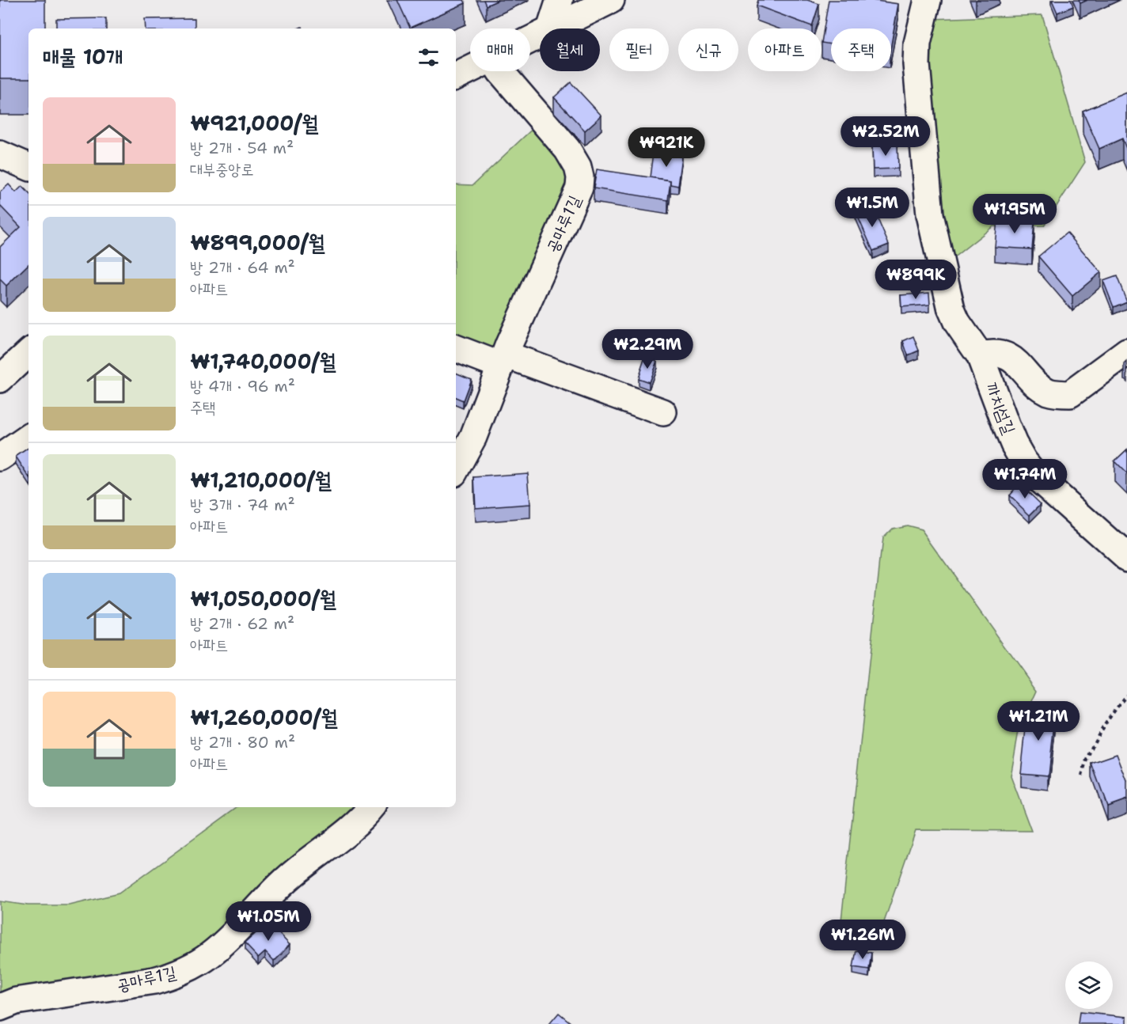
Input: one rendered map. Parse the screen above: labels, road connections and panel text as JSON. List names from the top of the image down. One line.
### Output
{"streets":{"street":["공마루1길","까치섬길"]},"page":{"chip":["매매","월세","필터","신규","아파트","주택"],"heading":"매물 10개","list":[{"name":"₩921,000/월","note":"방 2개 · 54 m² · 대부중앙로"},{"name":"₩899,000/월","note":"방 2개 · 64 m² · 아파트"},{"name":"₩1,740,000/월","note":"방 4개 · 96 m² · 주택"},{"name":"₩1,210,000/월","note":"방 3개 · 74 m² · 아파트"},{"name":"₩1,050,000/월","note":"방 2개 · 62 m² · 아파트"},{"name":"₩1,260,000/월","note":"방 2개 · 80 m² · 아파트"}],"price":["₩2.52M","₩921K","₩1.5M","₩1.95M","₩899K","₩2.29M","₩1.74M","₩1.21M","₩1.05M","₩1.26M"]}}
